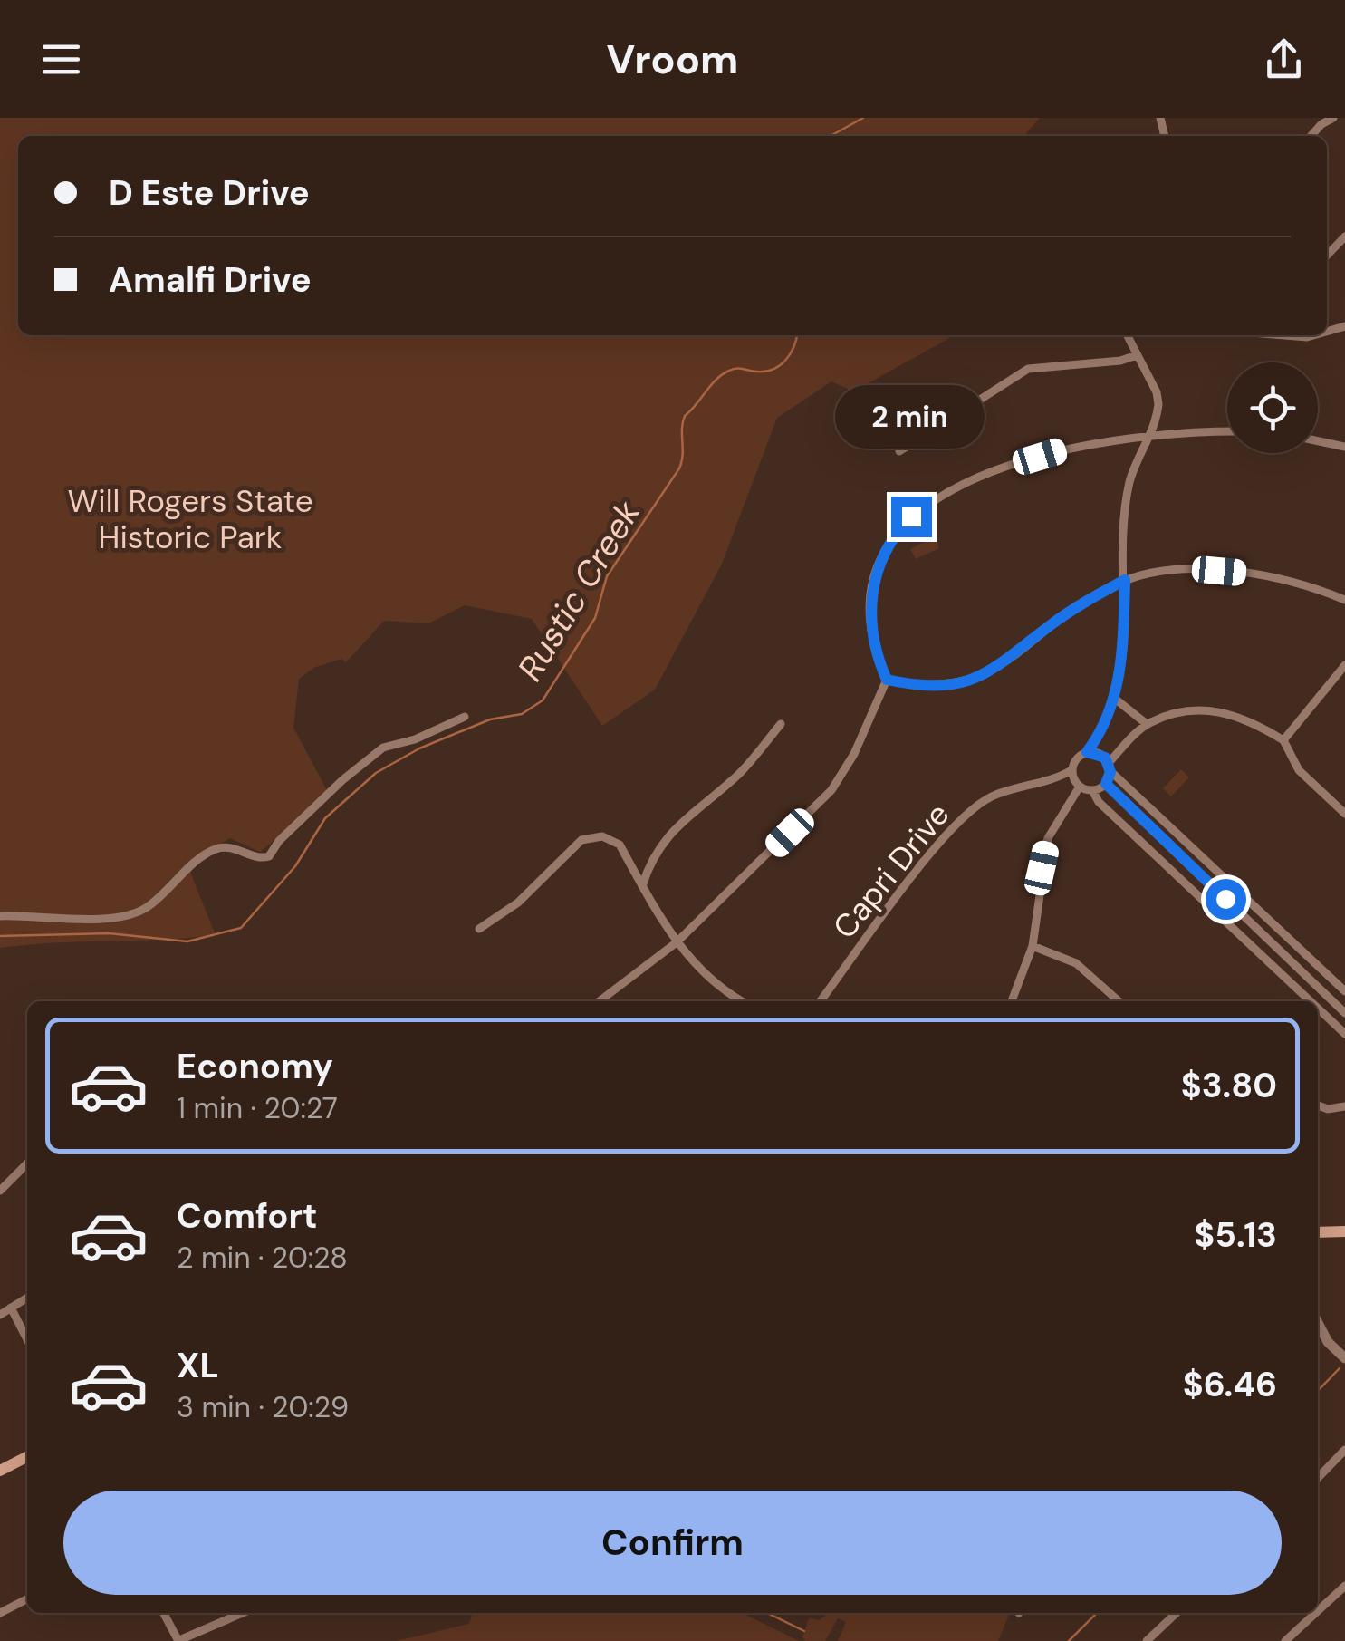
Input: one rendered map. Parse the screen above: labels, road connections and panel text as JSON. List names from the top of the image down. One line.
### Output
{"streets":{"street":["Capri Drive"]},"water":["Rustic Creek"],"parks":["Will Rogers State Historic Park"],"page":{"header":"Vroom","banner":["D Este Drive","Amalfi Drive"],"bubble":"2 min","list":[{"name":"Economy","note":"1 min · 20:27","value":"$3.80"},{"name":"Comfort","note":"2 min · 20:28","value":"$5.13"},{"name":"XL","note":"3 min · 20:29","value":"$6.46"}],"buttons":"Confirm"}}
